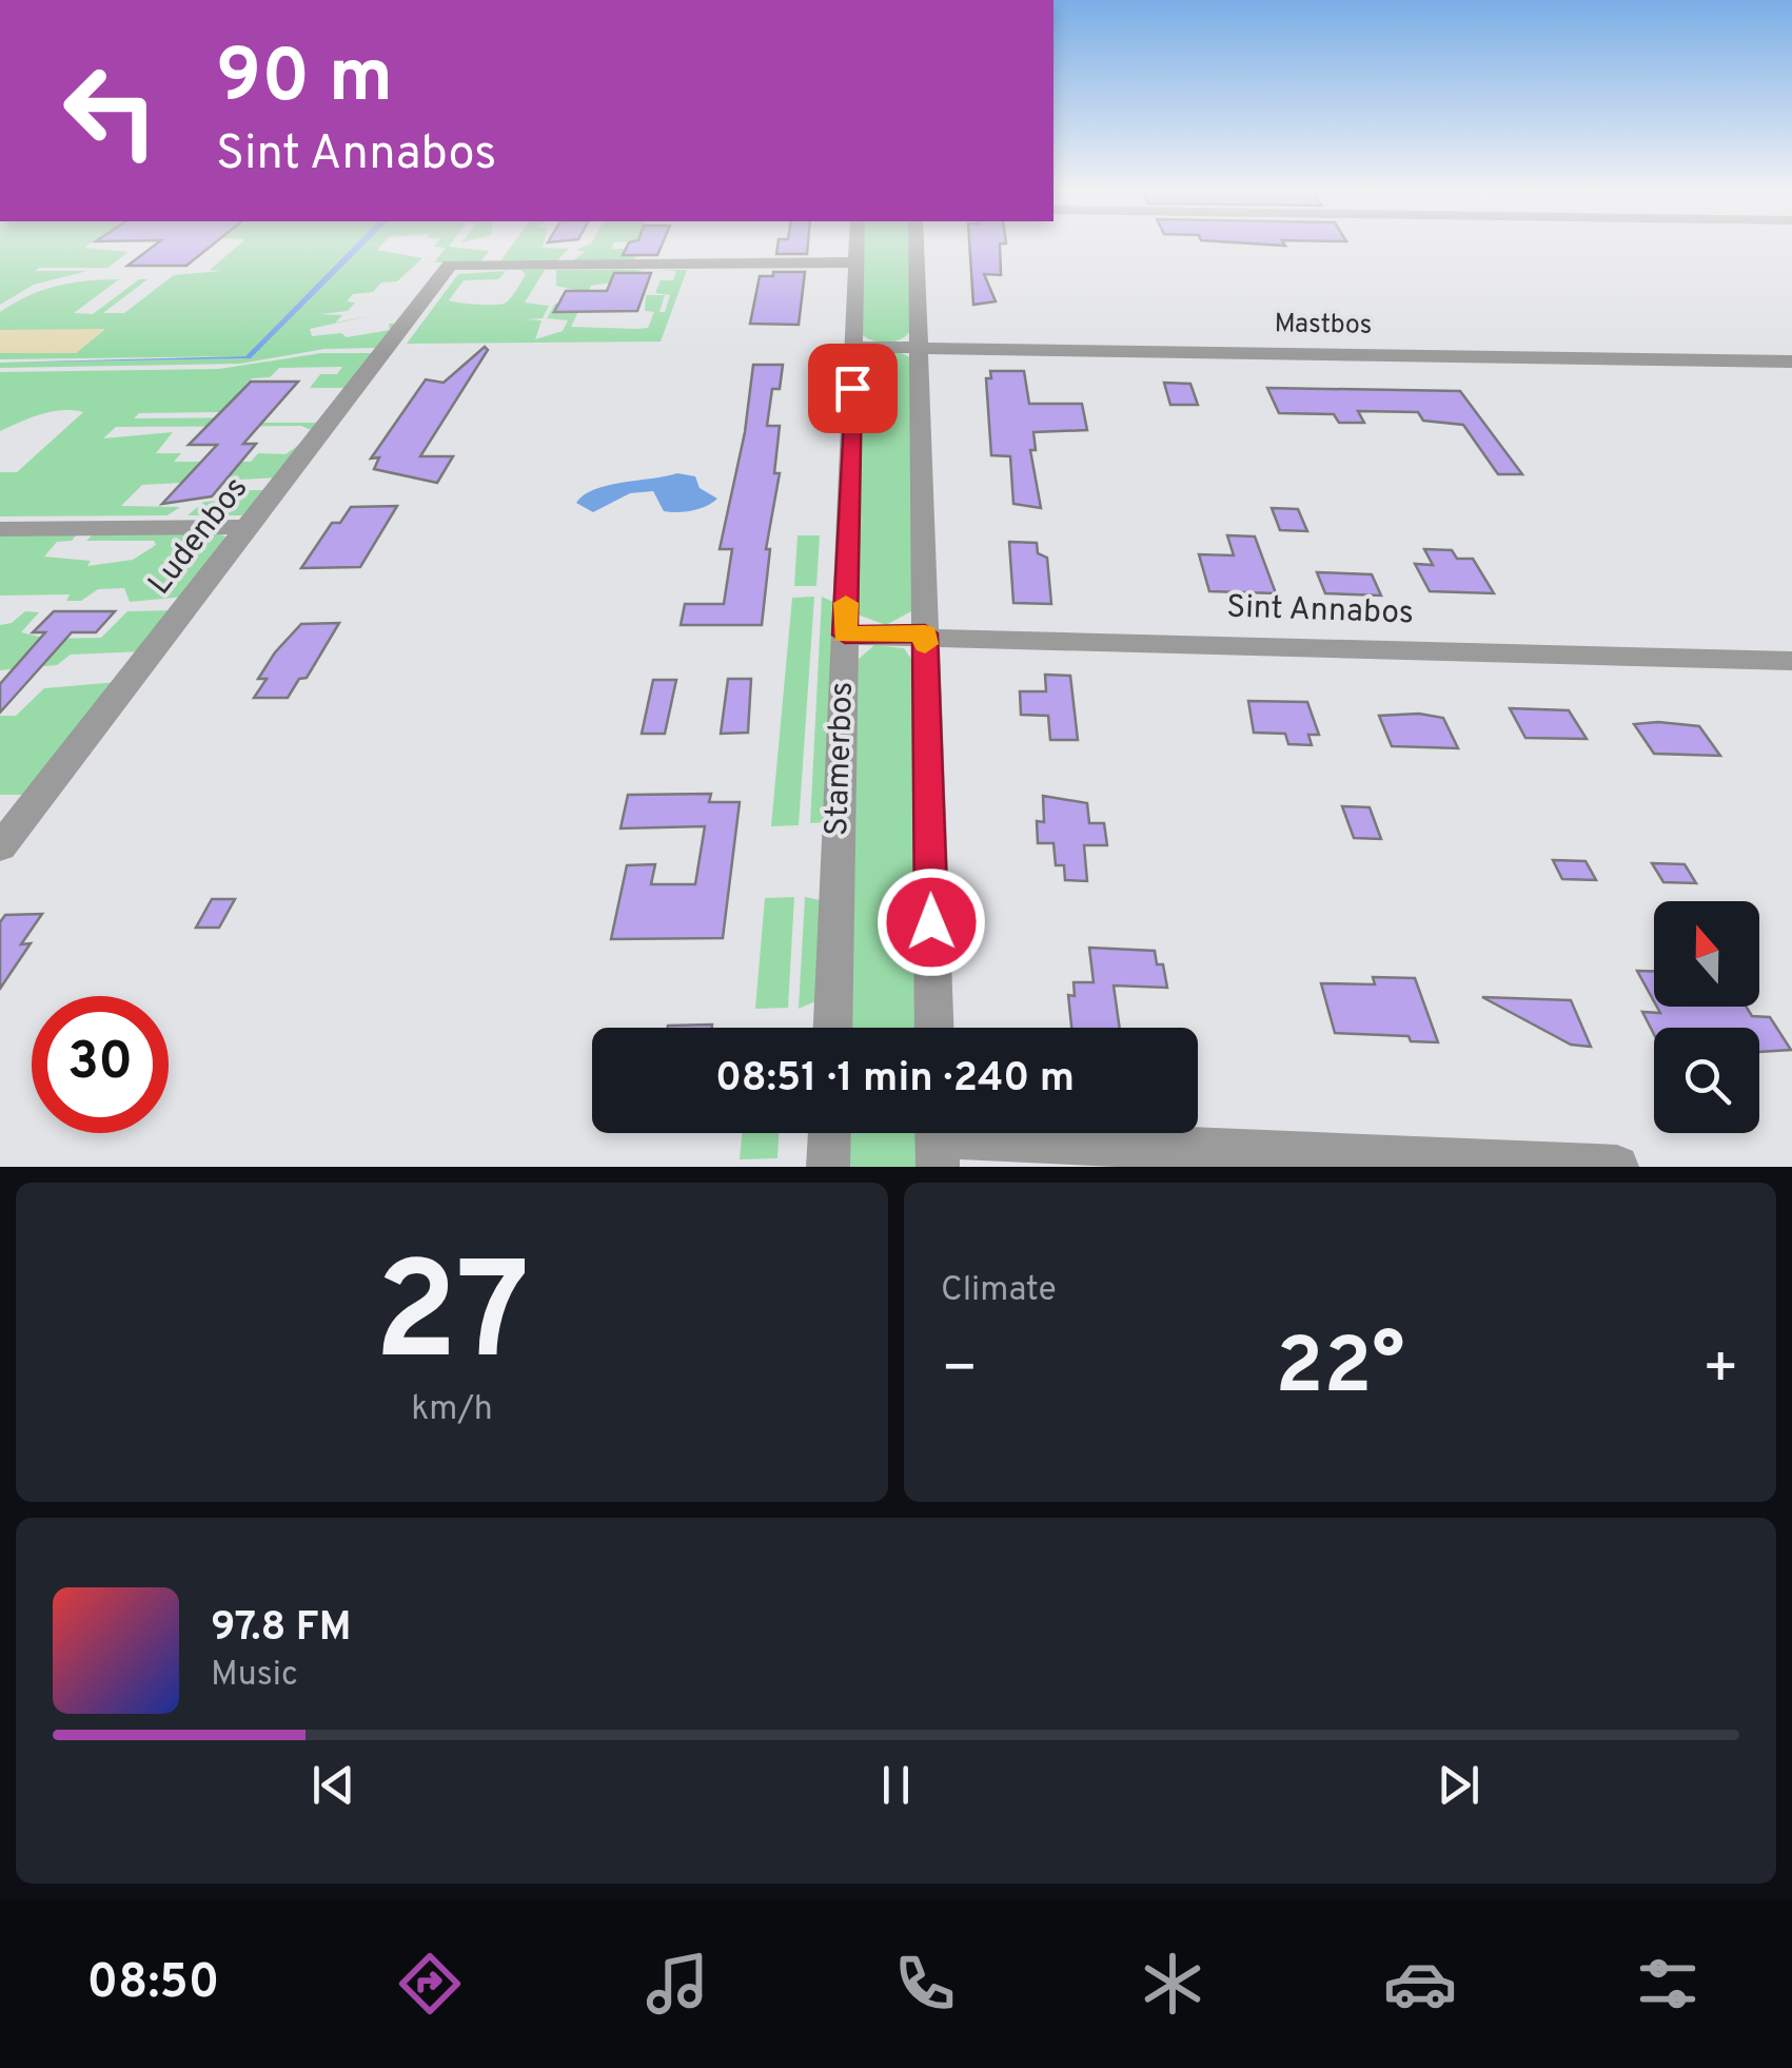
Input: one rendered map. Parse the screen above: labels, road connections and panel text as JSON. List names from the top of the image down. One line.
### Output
{"streets":{"street":["Mastbos","Ludenbos","Sint Annabos","Stamerbos"]},"crossings":[["Mastbos","Stamerbos"],["Sint Annabos","Stamerbos"]],"north":"top","page":{"turn":["90 m","Sint Annabos"],"limit":"30","trip":"08:51 · 1 min · 240 m","tile":[["27","km/h"],"Climate"],"heat":["−","22°","+"],"song":["97.8 FM","Music"],"tabs":"08:50"}}
